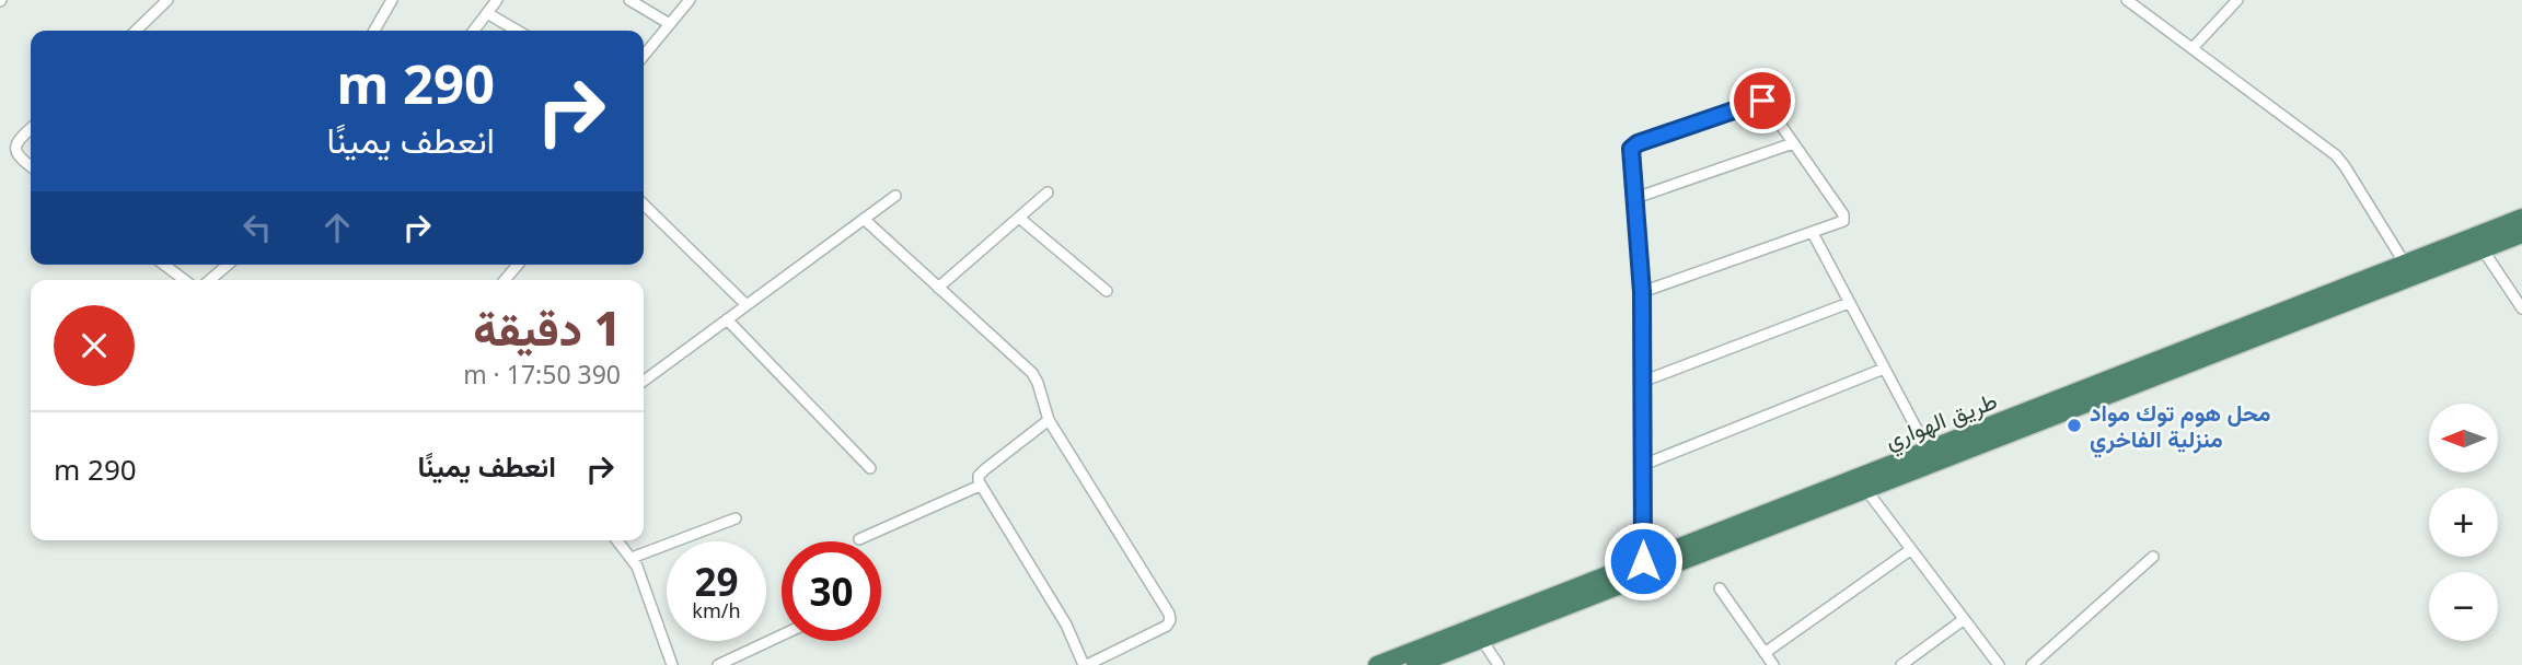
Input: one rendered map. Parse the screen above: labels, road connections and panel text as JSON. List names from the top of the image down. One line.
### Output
{"streets":{"highway":["طريق الهواري"]},"places":["محل هوم توك مواد منزلية الفاخري"],"north":"left","page":{"turn":["290 m","انعطف يمينًا"],"heading":["1 دقيقة","390 m · 17:50"],"map_buttons":["+","−"],"list":[{"name":"انعطف يمينًا","value":"290 m"}],"speed":"29 km/h","limit":"30"}}
